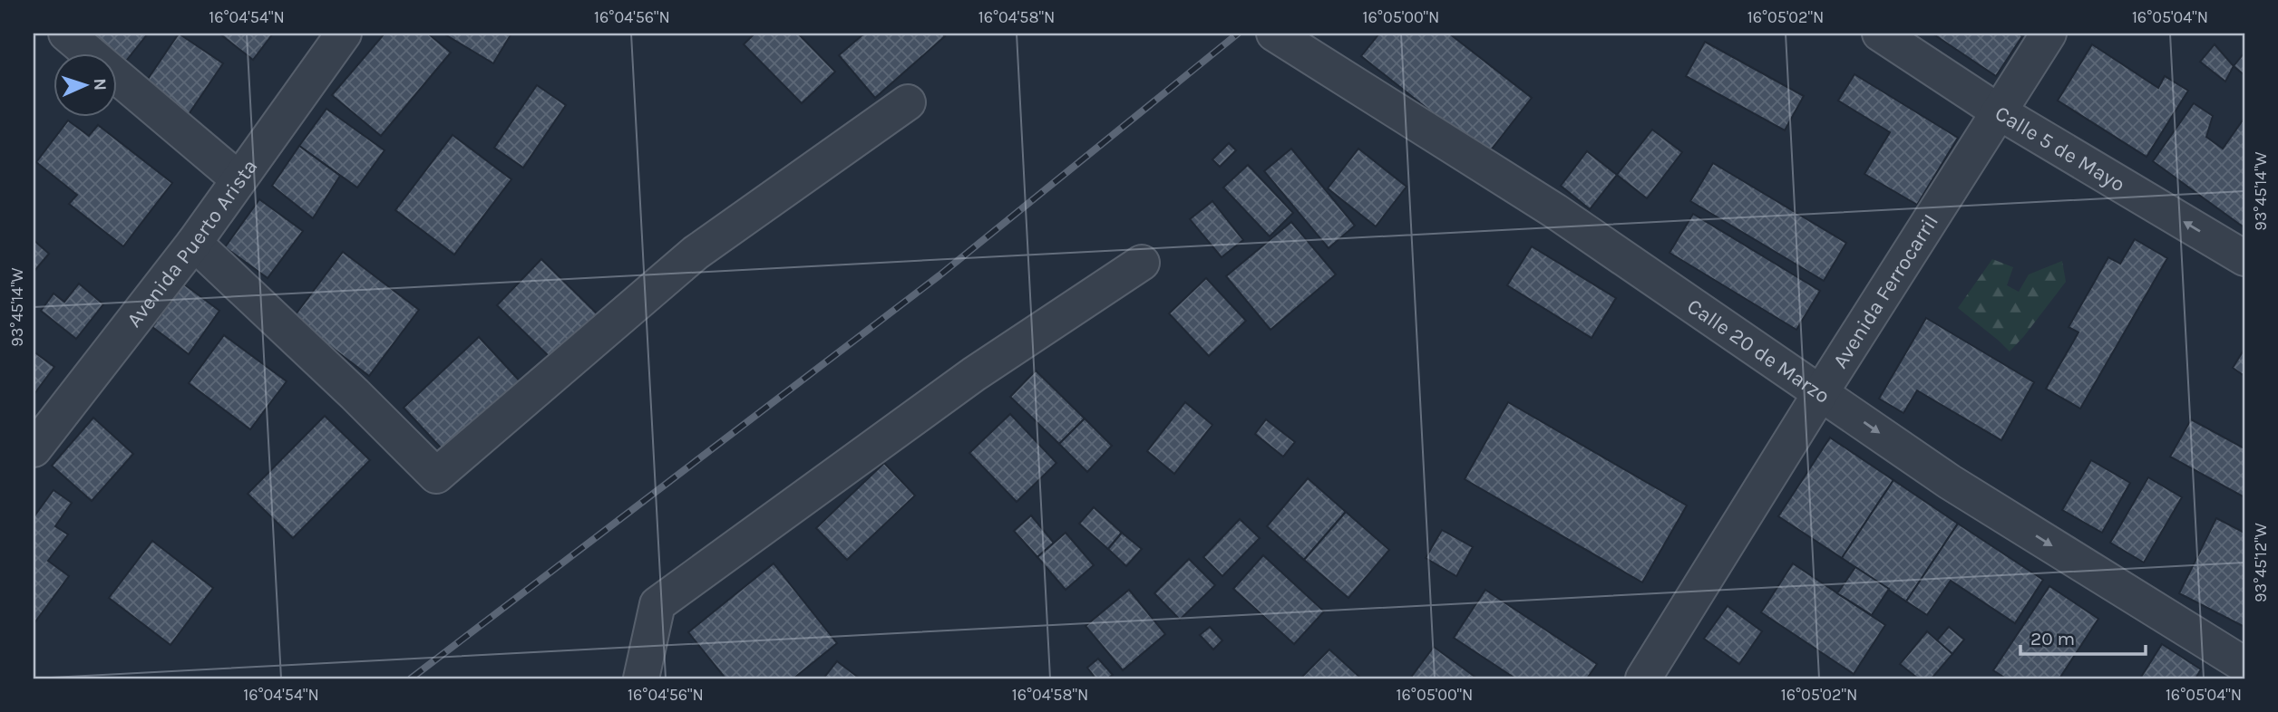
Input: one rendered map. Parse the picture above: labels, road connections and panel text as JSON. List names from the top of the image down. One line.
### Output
{"streets":{"street":["Calle 5 de Mayo","Avenida Puerto Arista","Avenida Ferrocarril","Calle 20 de Marzo"]},"crossings":[["Calle 5 de Mayo","Avenida Ferrocarril"],["Avenida Ferrocarril","Calle 20 de Marzo"]],"one_way":["Calle 5 de Mayo","Calle 20 de Marzo"],"scale_bar":"20 m","north":"right","coordinates":["16°04'54\"N","16°04'56\"N","16°04'58\"N","16°05'00\"N","16°05'02\"N","16°05'04\"N","93°45'14\"W","93°45'12\"W"]}
